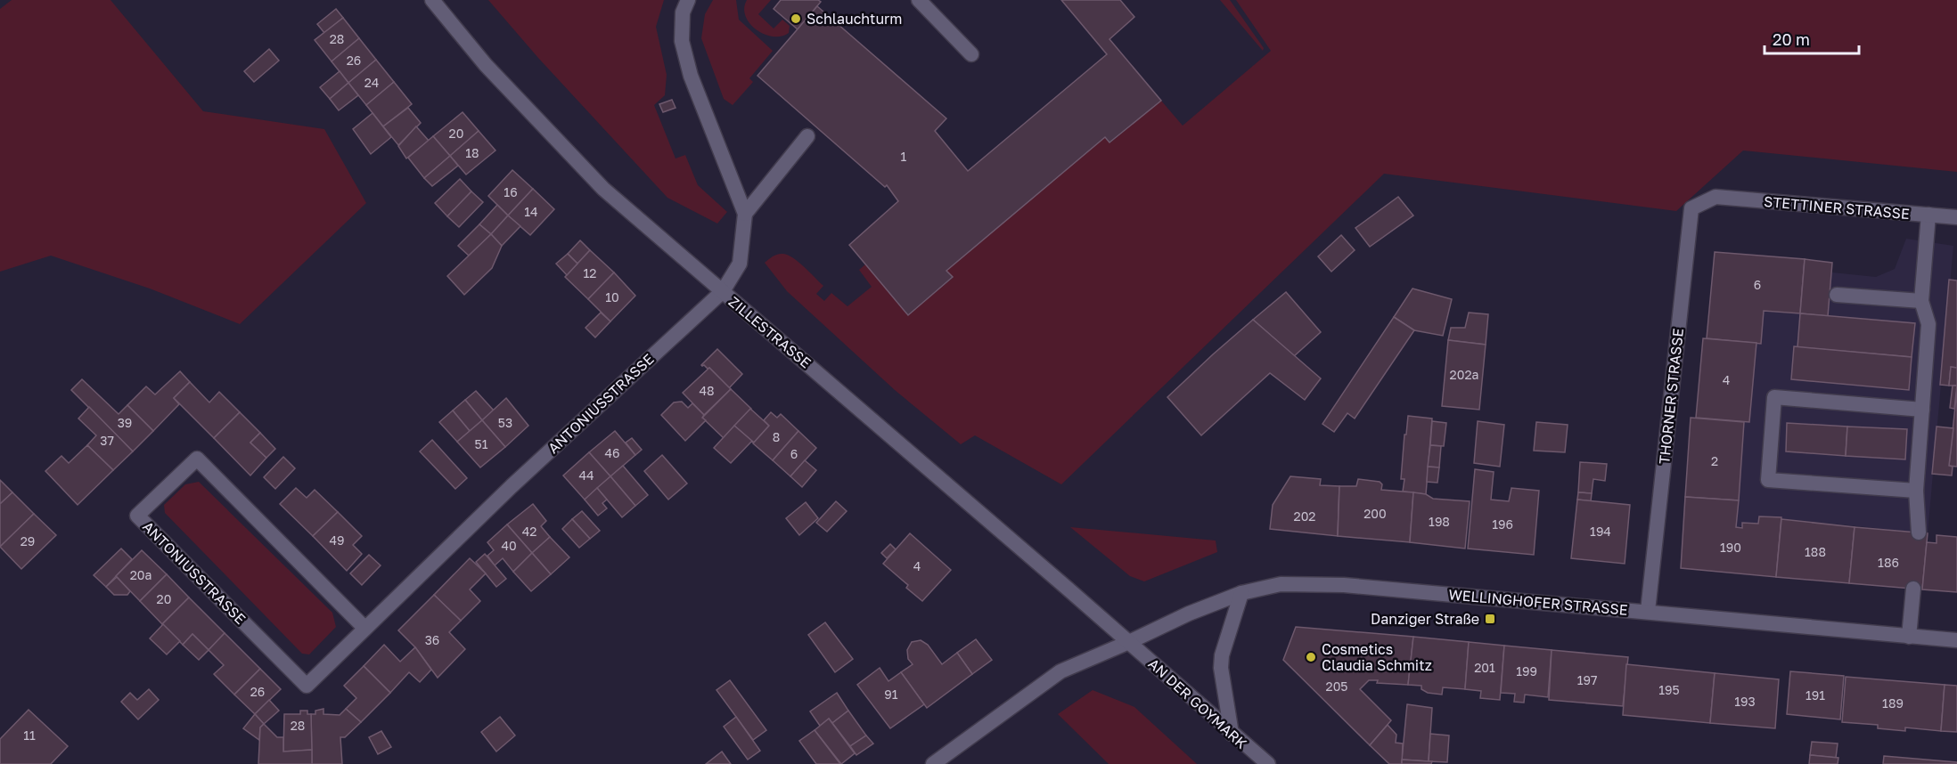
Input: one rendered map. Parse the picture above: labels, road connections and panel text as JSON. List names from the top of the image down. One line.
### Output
{"streets":{"street":["STETTINER STRASSE","ZILLESTRASSE","THORNER STRASSE","ANTONIUSSTRASSE","WELLINGHOFER STRASSE","AN DER GOYMARK"]},"crossings":[["STETTINER STRASSE","THORNER STRASSE"],["ZILLESTRASSE","ANTONIUSSTRASSE"],["ZILLESTRASSE","WELLINGHOFER STRASSE"],["ZILLESTRASSE","AN DER GOYMARK"],["THORNER STRASSE","WELLINGHOFER STRASSE"],["WELLINGHOFER STRASSE","AN DER GOYMARK"]],"places":{"other":["Schlauchturm","Cosmetics Claudia Schmitz"],"transit":["Danziger Straße"]},"house_numbers":["28","26","24","20","18","1","16","14","12","6","10","202a","4","48","39","53","8","37","51","46","6","2","44","200","202","198","196","42","194","49","29","40","190","188","186","4","20a","20","36","201","199","197","205","195","26","91","191","193","189","28","11"],"scale_bar":"20 m"}
